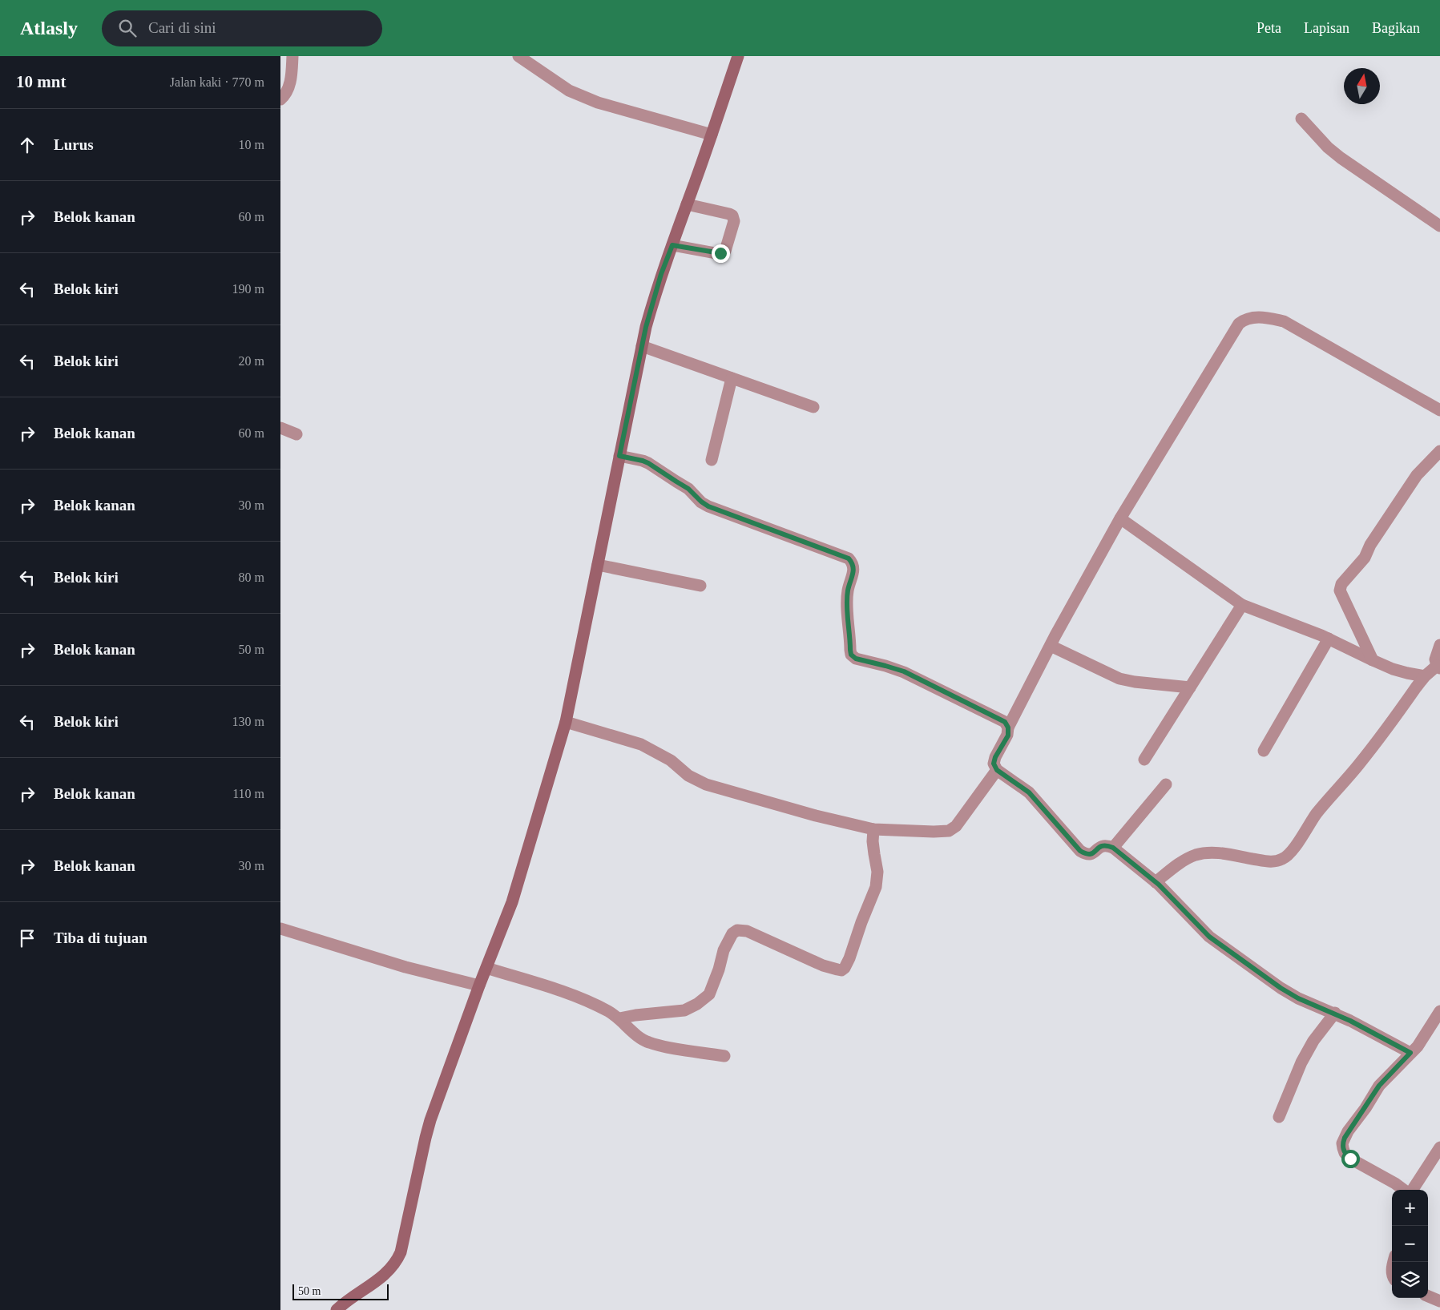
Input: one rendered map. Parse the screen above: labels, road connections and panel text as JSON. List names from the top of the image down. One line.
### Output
{"scale_bar":"50 m","north":"top","page":{"header":"Atlasly","search":"Cari di sini","nav":["Peta","Lapisan","Bagikan"],"heading":["10 mnt","Jalan kaki · 770 m"],"list":[["Lurus","10 m"],["Belok kanan","60 m"],["Belok kiri","190 m"],["Belok kiri","20 m"],["Belok kanan","60 m"],["Belok kanan","30 m"],["Belok kiri","80 m"],["Belok kanan","50 m"],["Belok kiri","130 m"],["Belok kanan","110 m"],["Belok kanan","30 m"],"Tiba di tujuan"],"map_buttons":["+","−"],"scale":"50 m"}}
